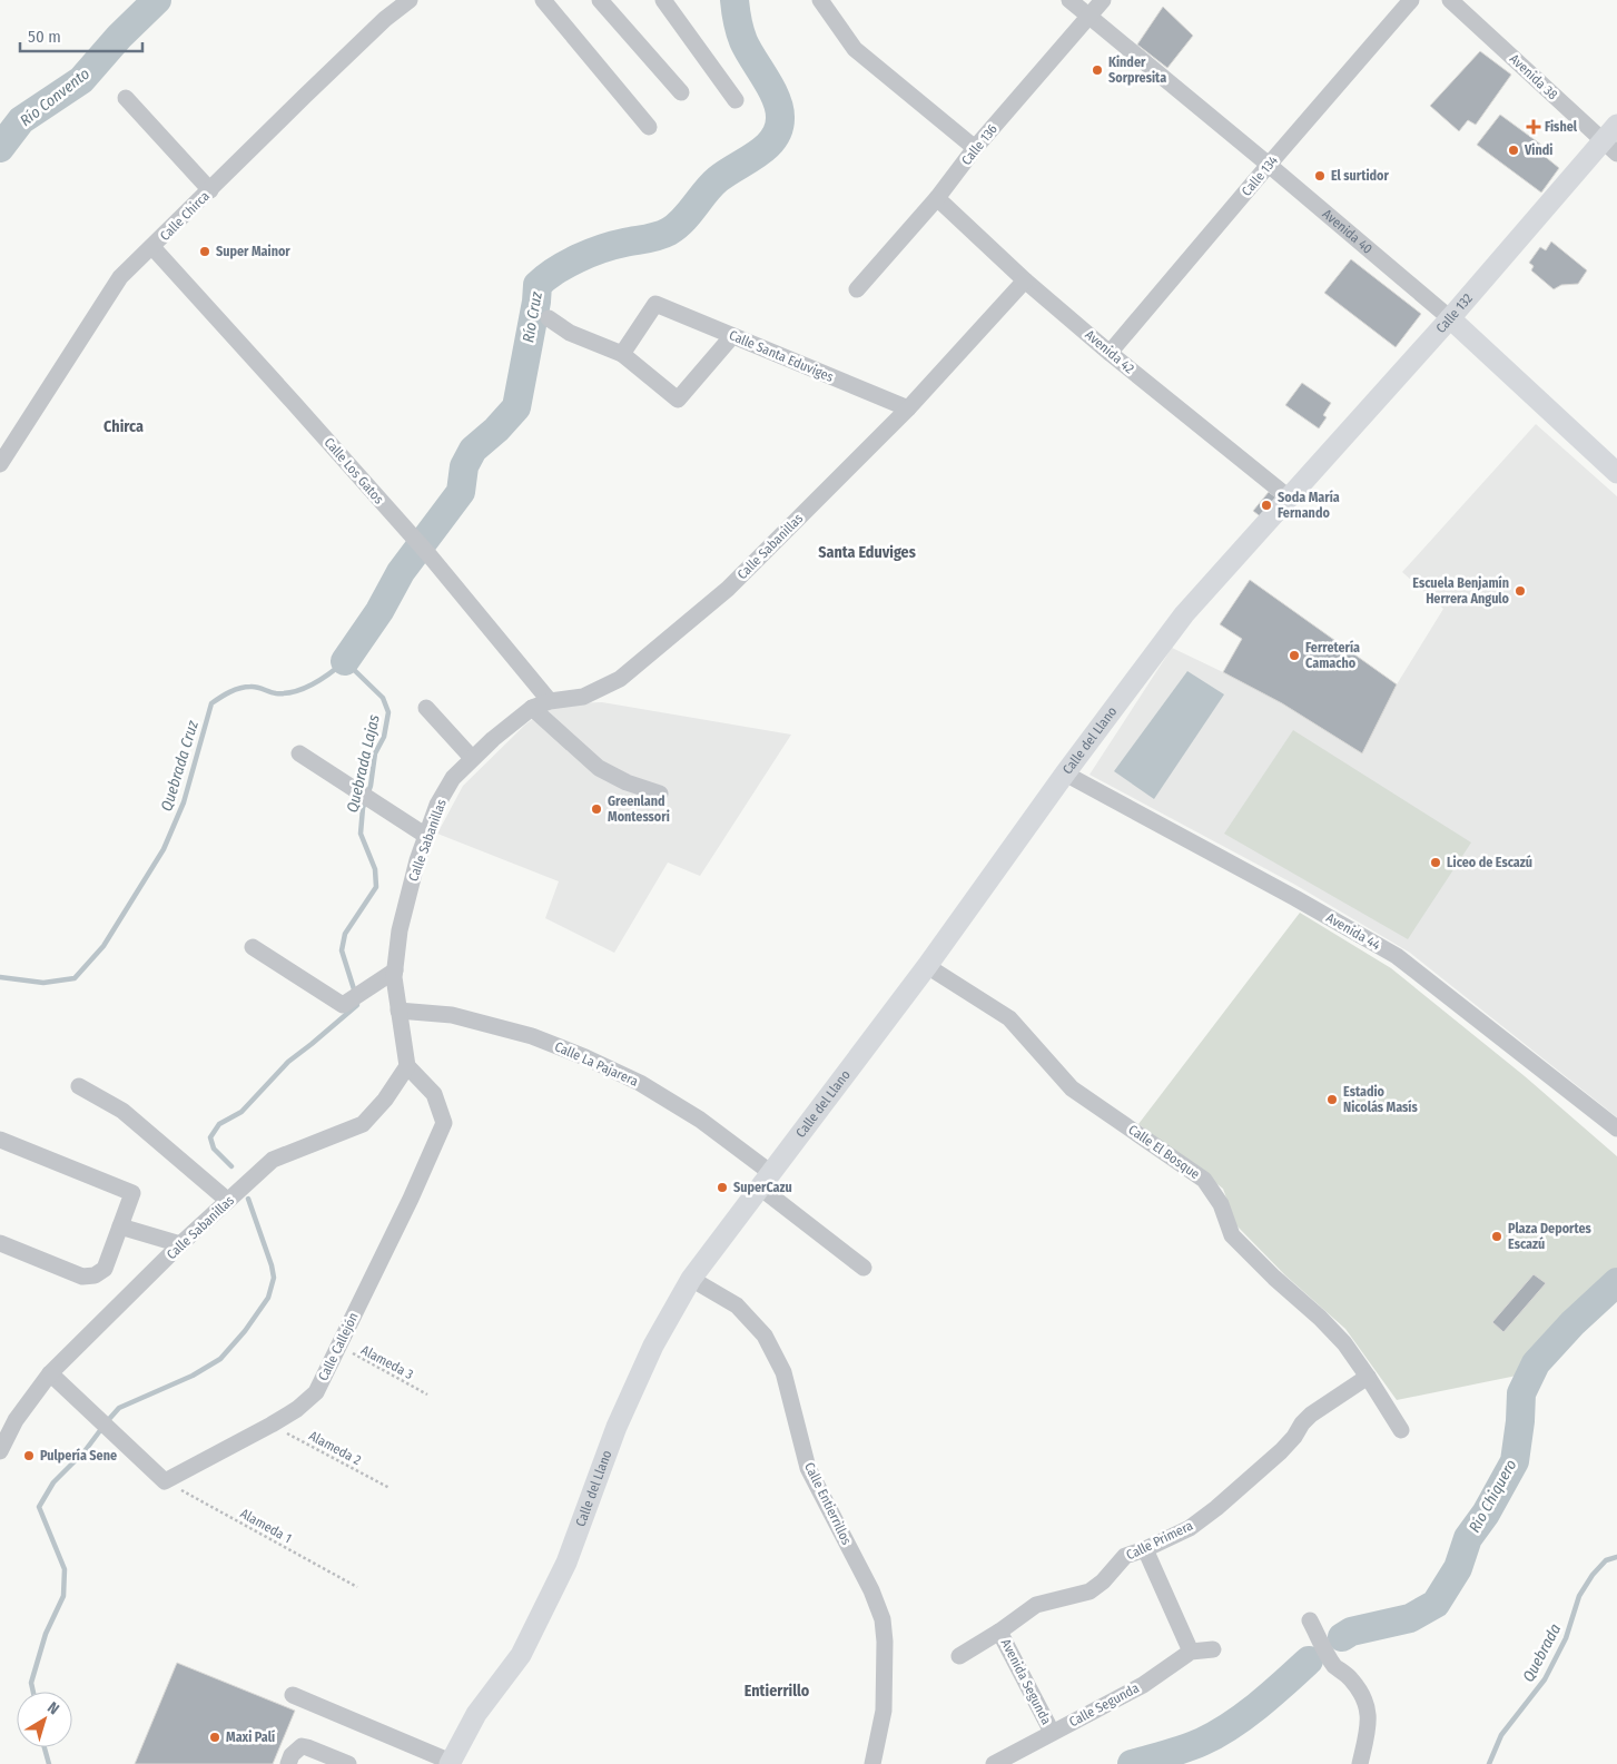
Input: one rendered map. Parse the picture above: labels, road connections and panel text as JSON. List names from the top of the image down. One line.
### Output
{"streets":{"main road":["Avenida 40","Calle 132","Calle del Llano"],"street":["Avenida 38","Calle 136","Calle 134","Calle Chirca","Avenida 42","Calle Santa Eduviges","Calle Los Gatos","Calle Sabanillas","Avenida 44","Calle La Pajarera","Calle El Bosque","Calle Callejón","Calle Entierrillos","Calle Primera","Avenida Segunda","Calle Segunda"],"path":["Alameda 3","Alameda 2","Alameda 1"]},"crossings":[["Avenida 38","Calle 132"],["Calle 136","Avenida 40"],["Calle 136","Avenida 42"],["Calle 134","Avenida 40"],["Calle 134","Avenida 42"],["Calle Chirca","Calle Los Gatos"],["Avenida 40","Calle 132"],["Calle 132","Avenida 42"],["Calle 132","Calle del Llano"],["Avenida 42","Calle Sabanillas"],["Avenida 42","Calle del Llano"],["Calle Santa Eduviges","Calle Sabanillas"],["Calle Los Gatos","Calle Sabanillas"],["Calle Sabanillas","Calle La Pajarera"],["Calle Sabanillas","Calle Callejón"],["Calle del Llano","Avenida 44"],["Calle del Llano","Calle La Pajarera"],["Calle del Llano","Calle El Bosque"],["Calle del Llano","Calle Entierrillos"],["Calle El Bosque","Calle Primera"],["Calle Callejón","Alameda 3"],["Calle Callejón","Alameda 2"],["Calle Callejón","Alameda 1"],["Calle Primera","Avenida Segunda"],["Avenida Segunda","Calle Segunda"]],"districts":["Chirca","Santa Eduviges","Entierrillo"],"water":["Río Convento","Río Cruz","Quebrada Lajas","Quebrada Cruz","Río Chiquero","Quebrada"],"places":{"other":["Kinder Sorpresita","Vindi","El surtidor","Super Mainor","Soda María Fernando","Escuela Benjamín Herrera Angulo","Ferretería Camacho","Greenland Montessori","Liceo de Escazú","Estadio Nicolás Masís","SuperCazu","Plaza Deportes Escazú","Pulpería Sene","Maxi Palí"],"health":["Fishel"]},"scale_bar":"50 m","north":"top right"}
